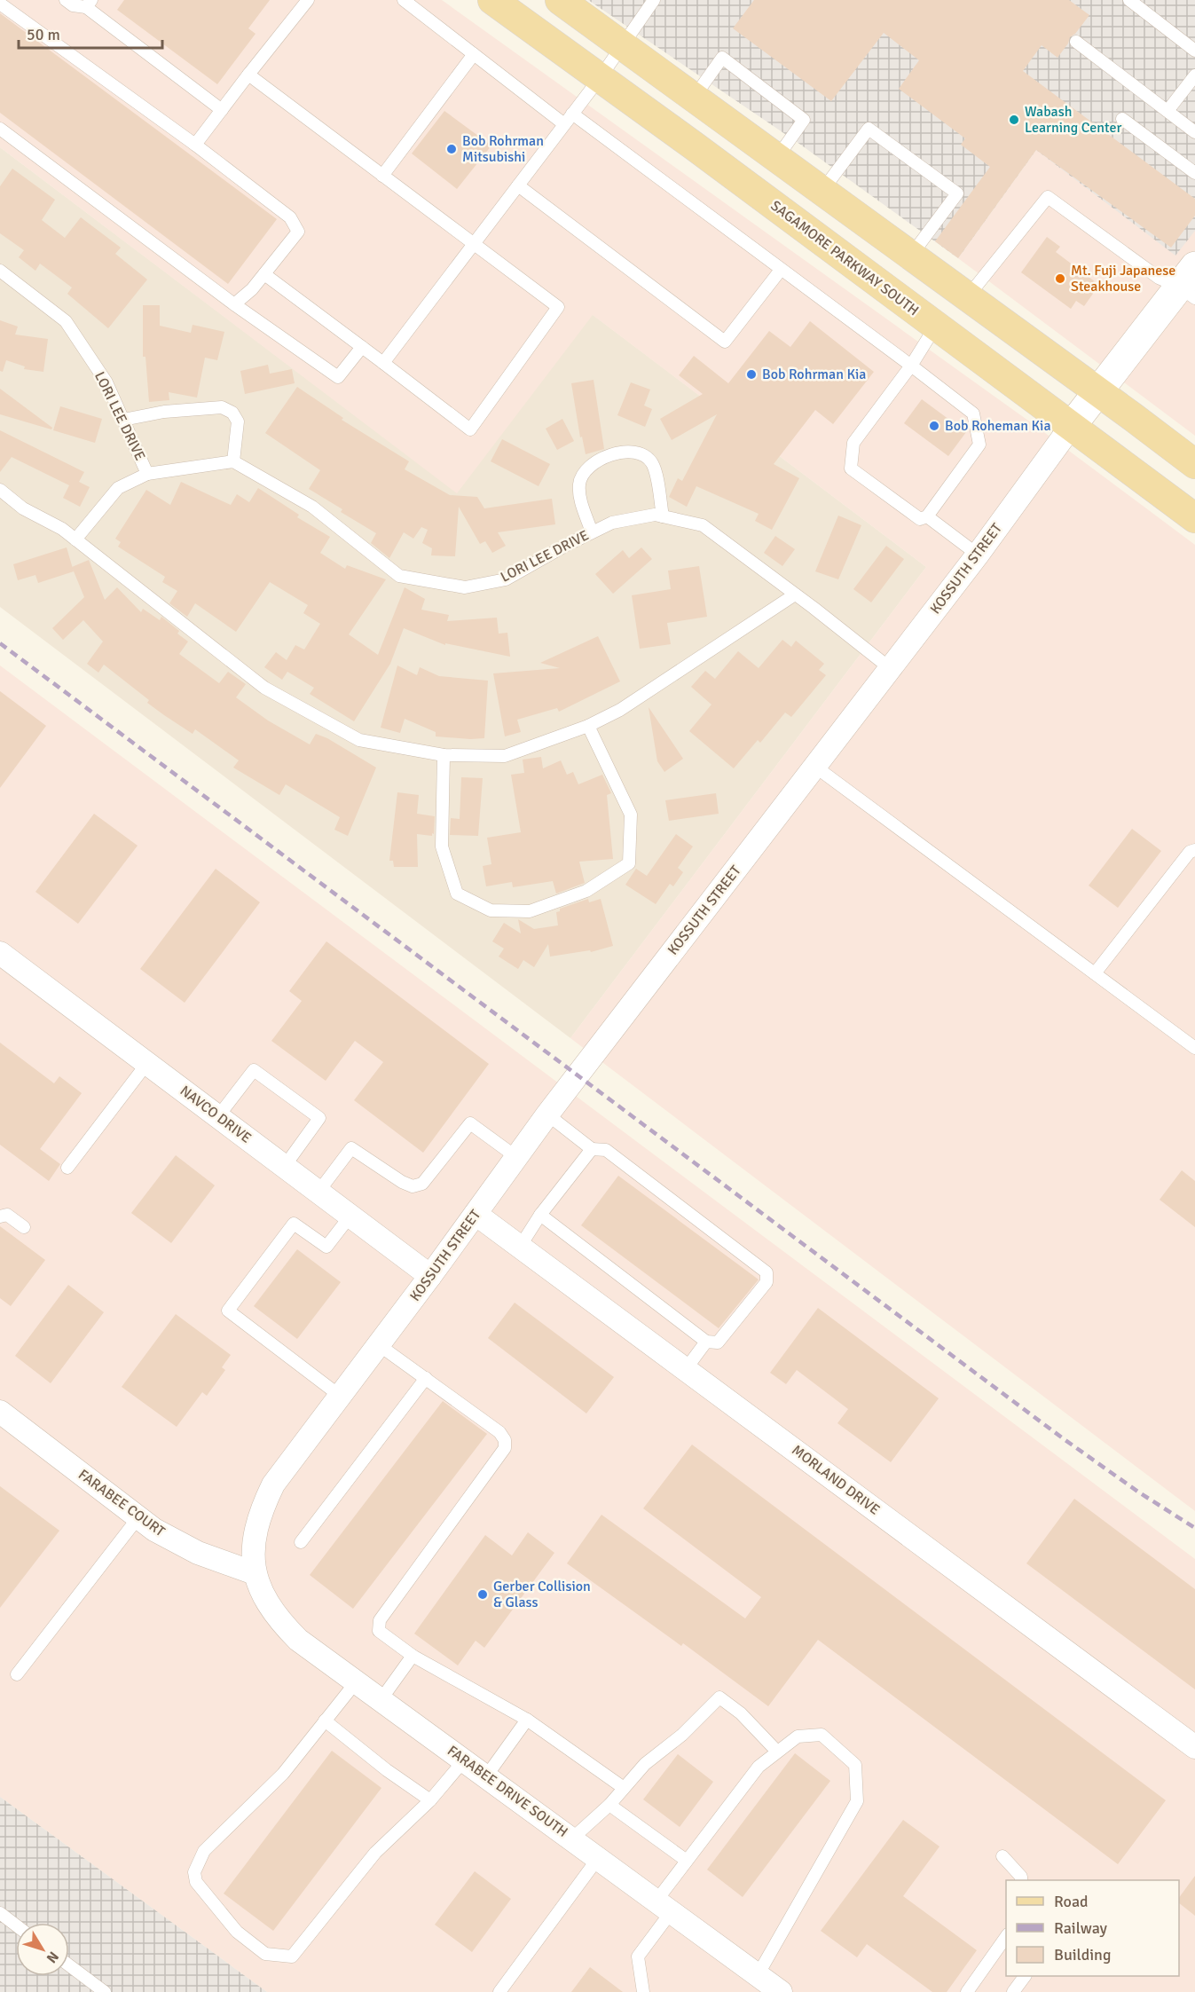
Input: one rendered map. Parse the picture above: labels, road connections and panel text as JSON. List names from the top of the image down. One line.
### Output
{"streets":{"main road":["SAGAMORE PARKWAY SOUTH"],"street":["KOSSUTH STREET","NAVCO DRIVE","MORLAND DRIVE","FARABEE COURT","FARABEE DRIVE SOUTH"],"lane":["LORI LEE DRIVE"]},"crossings":[["SAGAMORE PARKWAY SOUTH","KOSSUTH STREET"],["LORI LEE DRIVE","KOSSUTH STREET"],["KOSSUTH STREET","NAVCO DRIVE"],["KOSSUTH STREET","MORLAND DRIVE"],["KOSSUTH STREET","FARABEE COURT"],["KOSSUTH STREET","FARABEE DRIVE SOUTH"],["FARABEE COURT","FARABEE DRIVE SOUTH"]],"places":["Wabash Learning Center","Bob Rohrman Mitsubishi","Mt. Fuji Japanese Steakhouse","Bob Rohrman Kia","Bob Roheman Kia","Gerber Collision & Glass"],"legend":["Road","Railway","Building"],"scale_bar":"50 m","north":"bottom right"}
